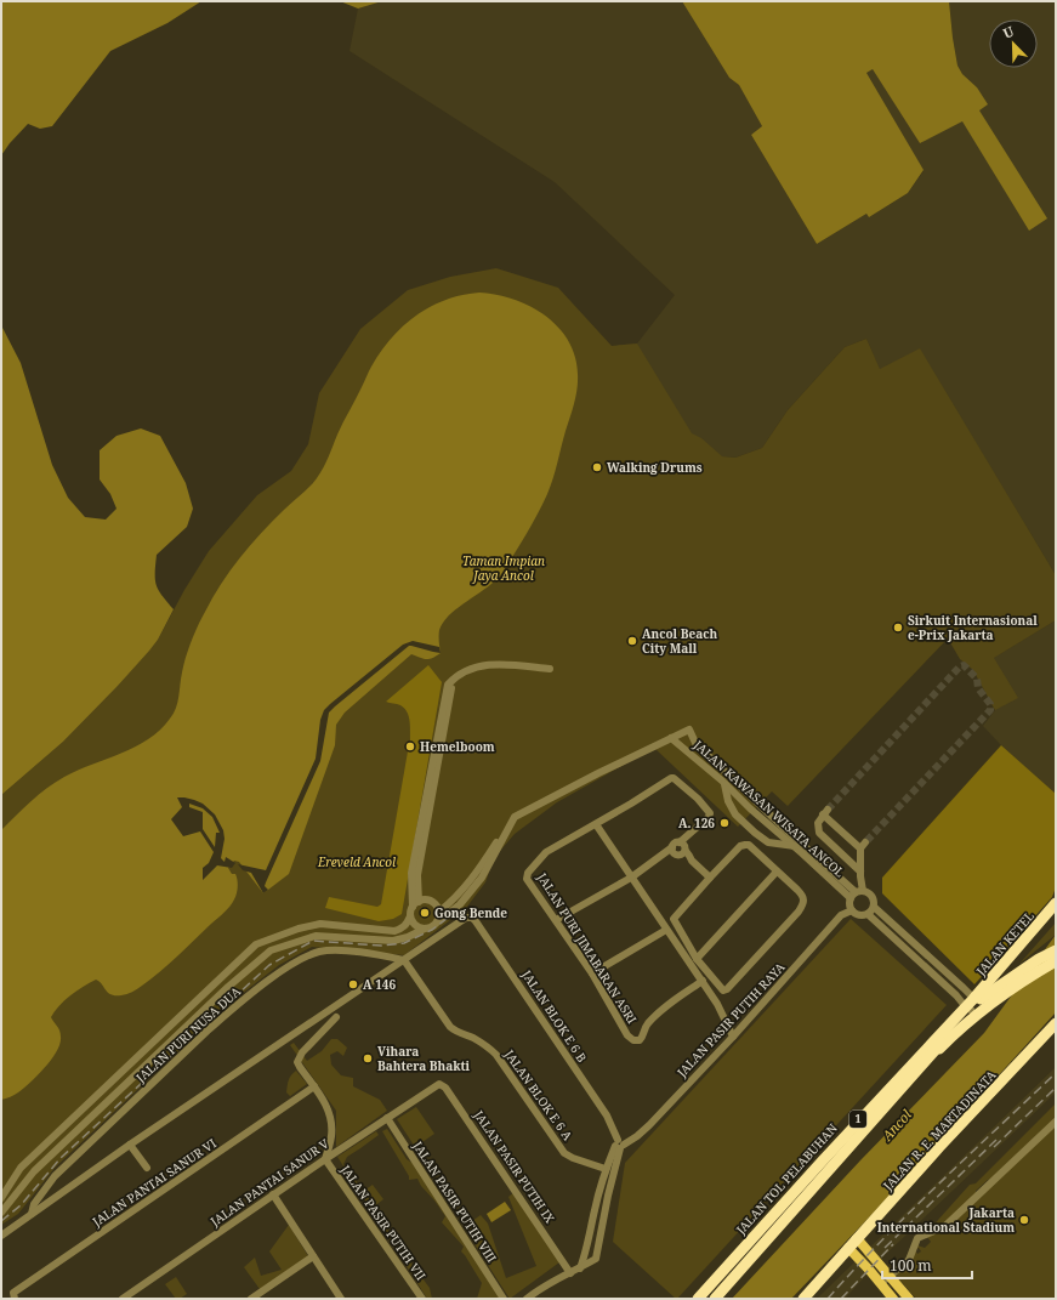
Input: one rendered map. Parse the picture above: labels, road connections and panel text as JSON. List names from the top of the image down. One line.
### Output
{"streets":{"highway":["JALAN KETEL","1","JALAN R. E. MARTADINATA","JALAN TOL PELABUHAN"],"street":["JALAN KAWASAN WISATA ANCOL","JALAN PURI JIMABARAN ASRI","JALAN BLOK E 6 B","JALAN PASIR PUTIH RAYA","JALAN PURI NUSA DUA","JALAN BLOK E 6 A","JALAN PASIR PUTIH IX","JALAN PANTAI SANUR VI","JALAN PANTAI SANUR V","JALAN PASIR PUTIH VIII","JALAN PASIR PUTIH VII"]},"crossings":[["JALAN KAWASAN WISATA ANCOL","JALAN PASIR PUTIH RAYA"],["JALAN BLOK E 6 B","JALAN PASIR PUTIH RAYA"],["JALAN BLOK E 6 B","JALAN PURI NUSA DUA"],["JALAN PURI NUSA DUA","JALAN BLOK E 6 A"],["JALAN PASIR PUTIH IX","JALAN PANTAI SANUR V"],["JALAN PANTAI SANUR V","JALAN PASIR PUTIH VIII"],["JALAN PANTAI SANUR V","JALAN PASIR PUTIH VII"]],"water":["Ancol"],"parks":["Taman Impian Jaya Ancol","Ereveld Ancol"],"places":["Walking Drums","Sirkuit Internasional e-Prix Jakarta","Ancol Beach City Mall","Hemelboom","A. 126","Gong Bende","A 146","Vihara Bahtera Bhakti","Jakarta International Stadium"],"scale_bar":"100 m","north":"top left"}
